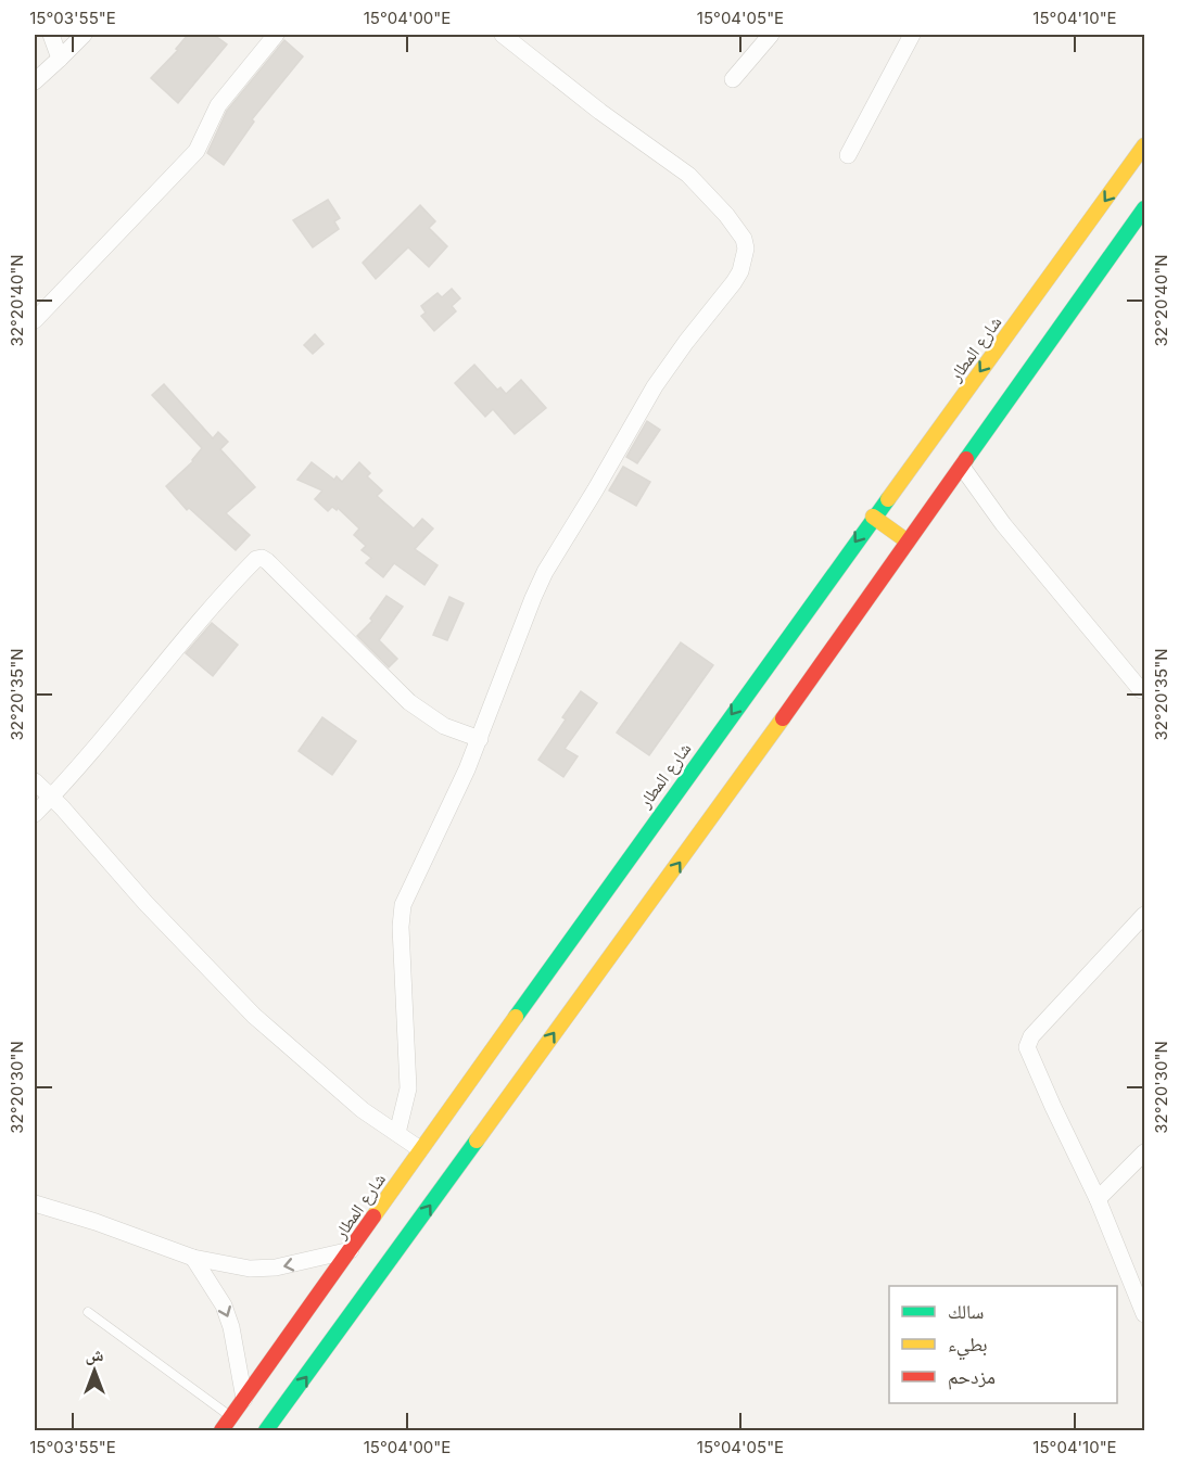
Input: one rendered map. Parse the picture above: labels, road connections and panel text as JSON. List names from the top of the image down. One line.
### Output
{"streets":{"street":["شارع المطار"]},"legend":["سالك","بطيء","مزدحم"],"north":"top","coordinates":["15°03'55\"E","15°04'00\"E","15°04'05\"E","15°04'10\"E","32°20'40\"N","32°20'35\"N","32°20'30\"N"]}
